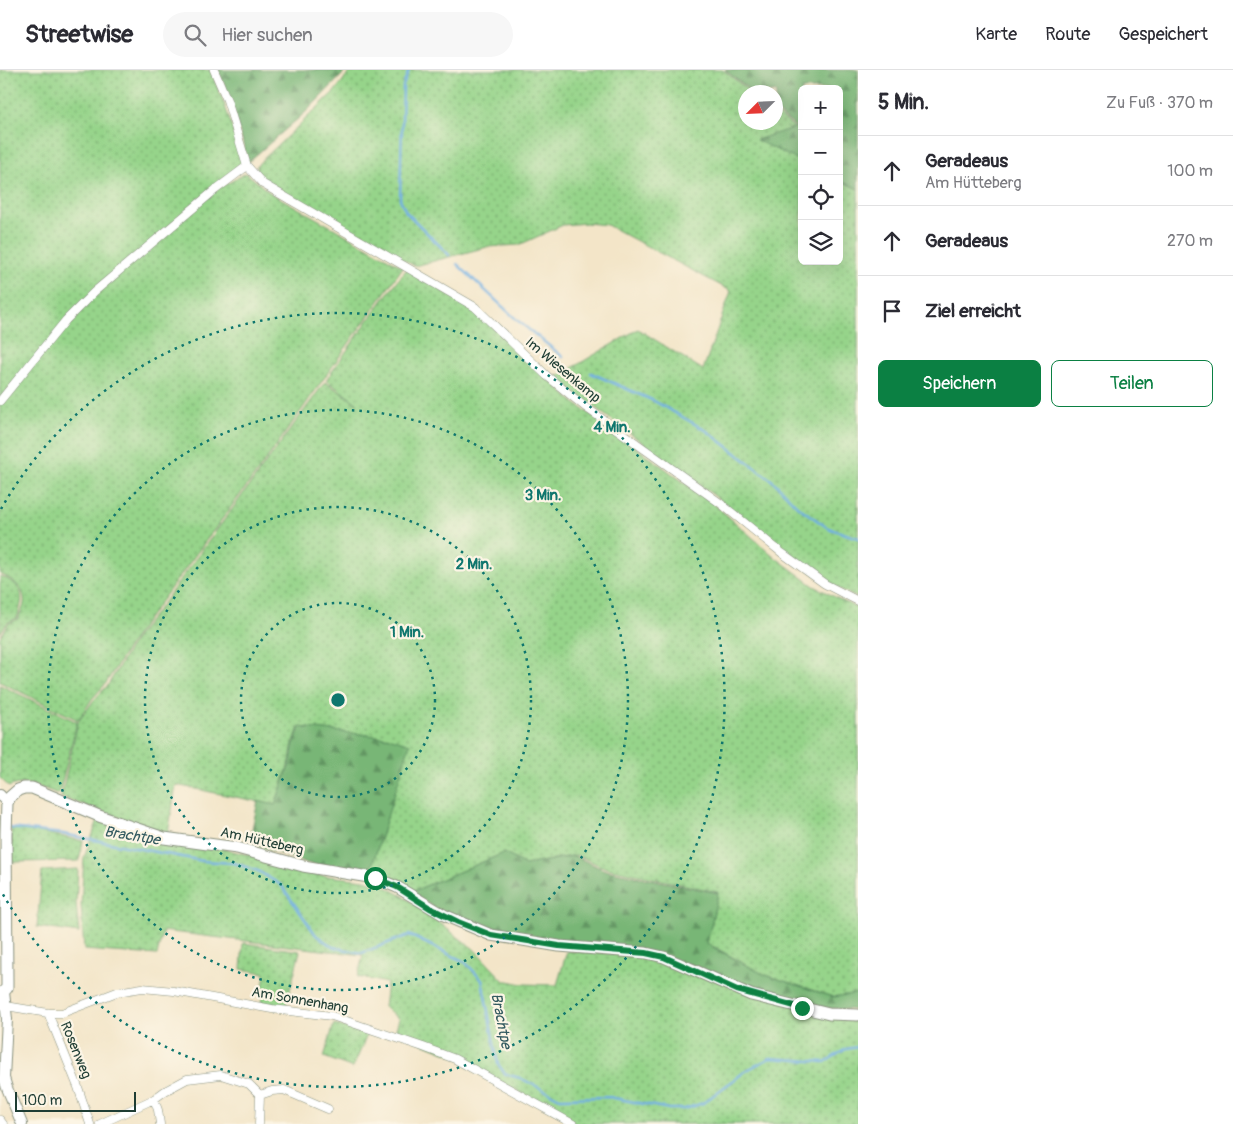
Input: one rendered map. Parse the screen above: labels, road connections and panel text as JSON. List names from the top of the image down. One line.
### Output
{"streets":{"main road":["Am Hütteberg"],"street":["Im Wiesenkamp","Am Sonnenhang","Rosenweg"]},"crossings":[["Am Sonnenhang","Rosenweg"]],"water":["Brachtpe"],"scale_bar":"100 m","north":"bottom left","page":{"header":"Streetwise","search":"Hier suchen","nav":["Karte","Route","Gespeichert"],"heading":["5 Min.","Zu Fuß · 370 m"],"map_buttons":["+","−"],"list":[["Geradeaus","Am Hütteberg","100 m"],["Geradeaus","270 m"],"Ziel erreicht"],"buttons":["Speichern","Teilen"],"scale":"100 m"},"rings":["4 Min.","3 Min.","2 Min.","1 Min."]}
